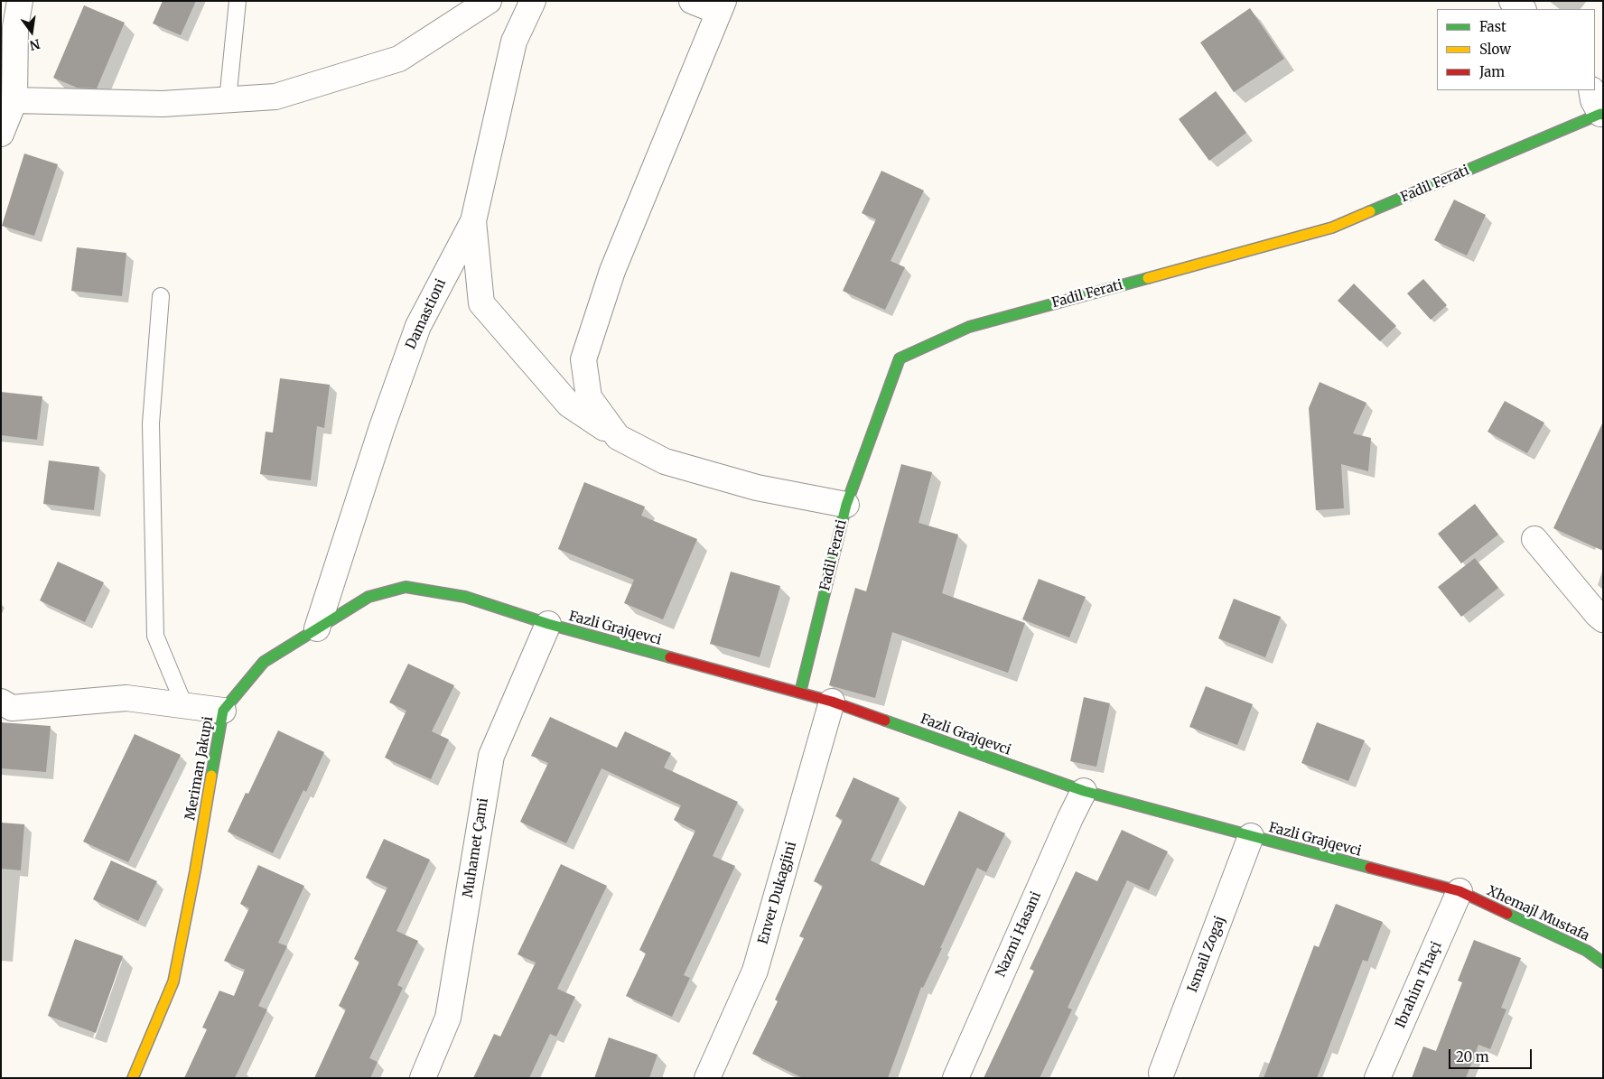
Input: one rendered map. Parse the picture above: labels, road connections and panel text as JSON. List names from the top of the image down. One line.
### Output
{"streets":{"street":["Fadil Ferati","Damastioni","Fazli Grajqevci","Meriman Jakupi","Muhamet Çami","Enver Dukagjini","Xhemajl Mustafa","Nazmi Hasani","Ismail Zogaj","Ibrahim Thaçi"]},"crossings":[["Fadil Ferati","Fazli Grajqevci"],["Damastioni","Meriman Jakupi"],["Fazli Grajqevci","Meriman Jakupi"],["Fazli Grajqevci","Muhamet Çami"],["Fazli Grajqevci","Enver Dukagjini"],["Fazli Grajqevci","Xhemajl Mustafa"],["Fazli Grajqevci","Nazmi Hasani"],["Fazli Grajqevci","Ismail Zogaj"],["Fazli Grajqevci","Ibrahim Thaçi"],["Xhemajl Mustafa","Ibrahim Thaçi"]],"legend":["Fast","Slow","Jam"],"scale_bar":"20 m","north":"bottom"}
